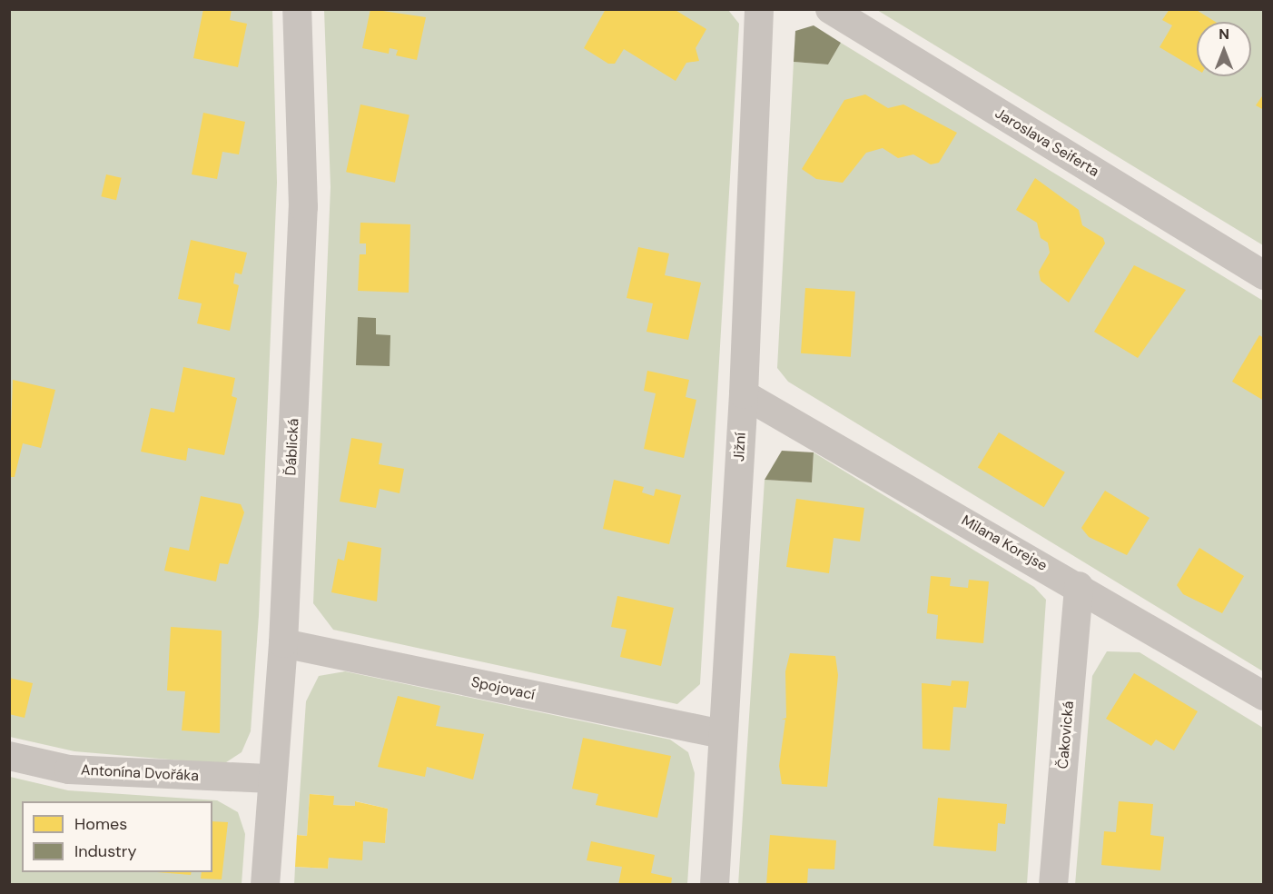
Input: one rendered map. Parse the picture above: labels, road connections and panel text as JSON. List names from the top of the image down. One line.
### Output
{"streets":{"street":["Jaroslava Seiferta","Ďáblická","Jižní","Milana Korejse","Spojovací","Čakovická","Antonína Dvořáka"]},"crossings":[["Ďáblická","Spojovací"],["Ďáblická","Antonína Dvořáka"],["Jižní","Milana Korejse"],["Jižní","Spojovací"],["Milana Korejse","Čakovická"]],"legend":["Homes","Industry"],"north":"top"}
